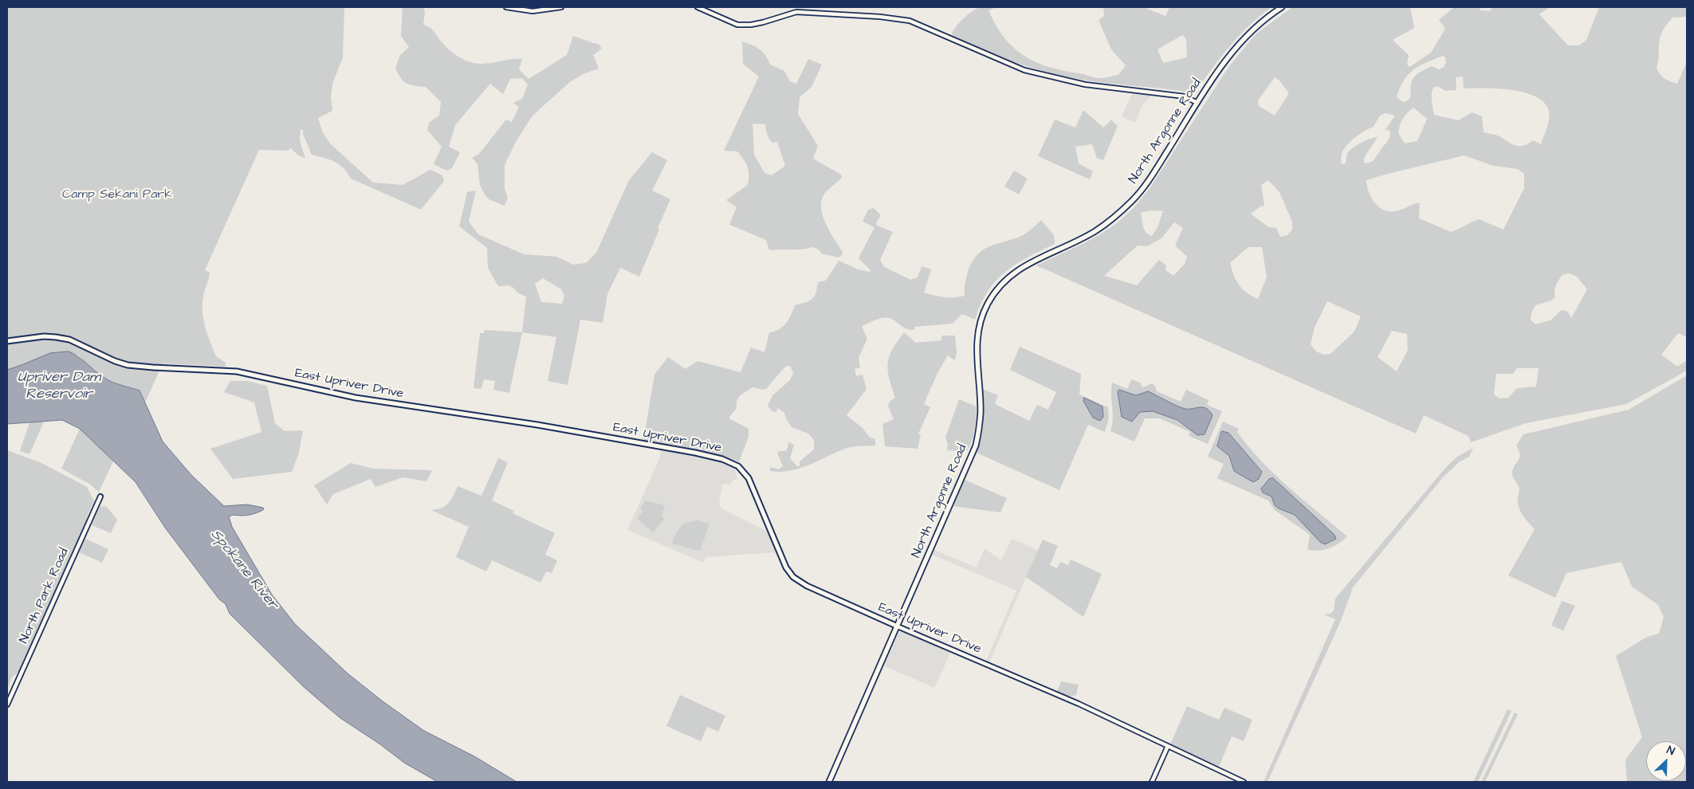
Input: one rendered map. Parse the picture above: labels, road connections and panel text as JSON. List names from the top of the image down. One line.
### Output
{"streets":{"main road":["North Argonne Road","East Upriver Drive"],"street":["North Park Road"]},"crossings":[["North Argonne Road","East Upriver Drive"]],"water":["Upriver Dam Reservoir","Spokane River"],"parks":["Camp Sekani Park"],"north":"top right"}
